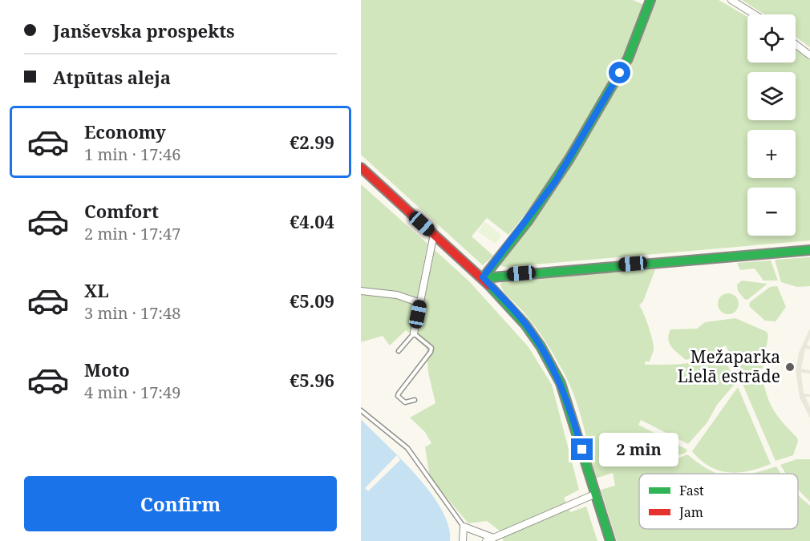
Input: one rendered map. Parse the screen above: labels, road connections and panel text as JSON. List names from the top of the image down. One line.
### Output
{"places":["Mežaparka Lielā estrāde"],"legend":["Fast","Jam"],"page":{"banner":["Janševska prospekts","Atpūtas aleja"],"map_buttons":["+","−"],"list":[{"name":"Economy","note":"1 min · 17:46","value":"€2.99"},{"name":"Comfort","note":"2 min · 17:47","value":"€4.04"},{"name":"XL","note":"3 min · 17:48","value":"€5.09"},{"name":"Moto","note":"4 min · 17:49","value":"€5.96"}],"bubble":"2 min","buttons":"Confirm"}}
